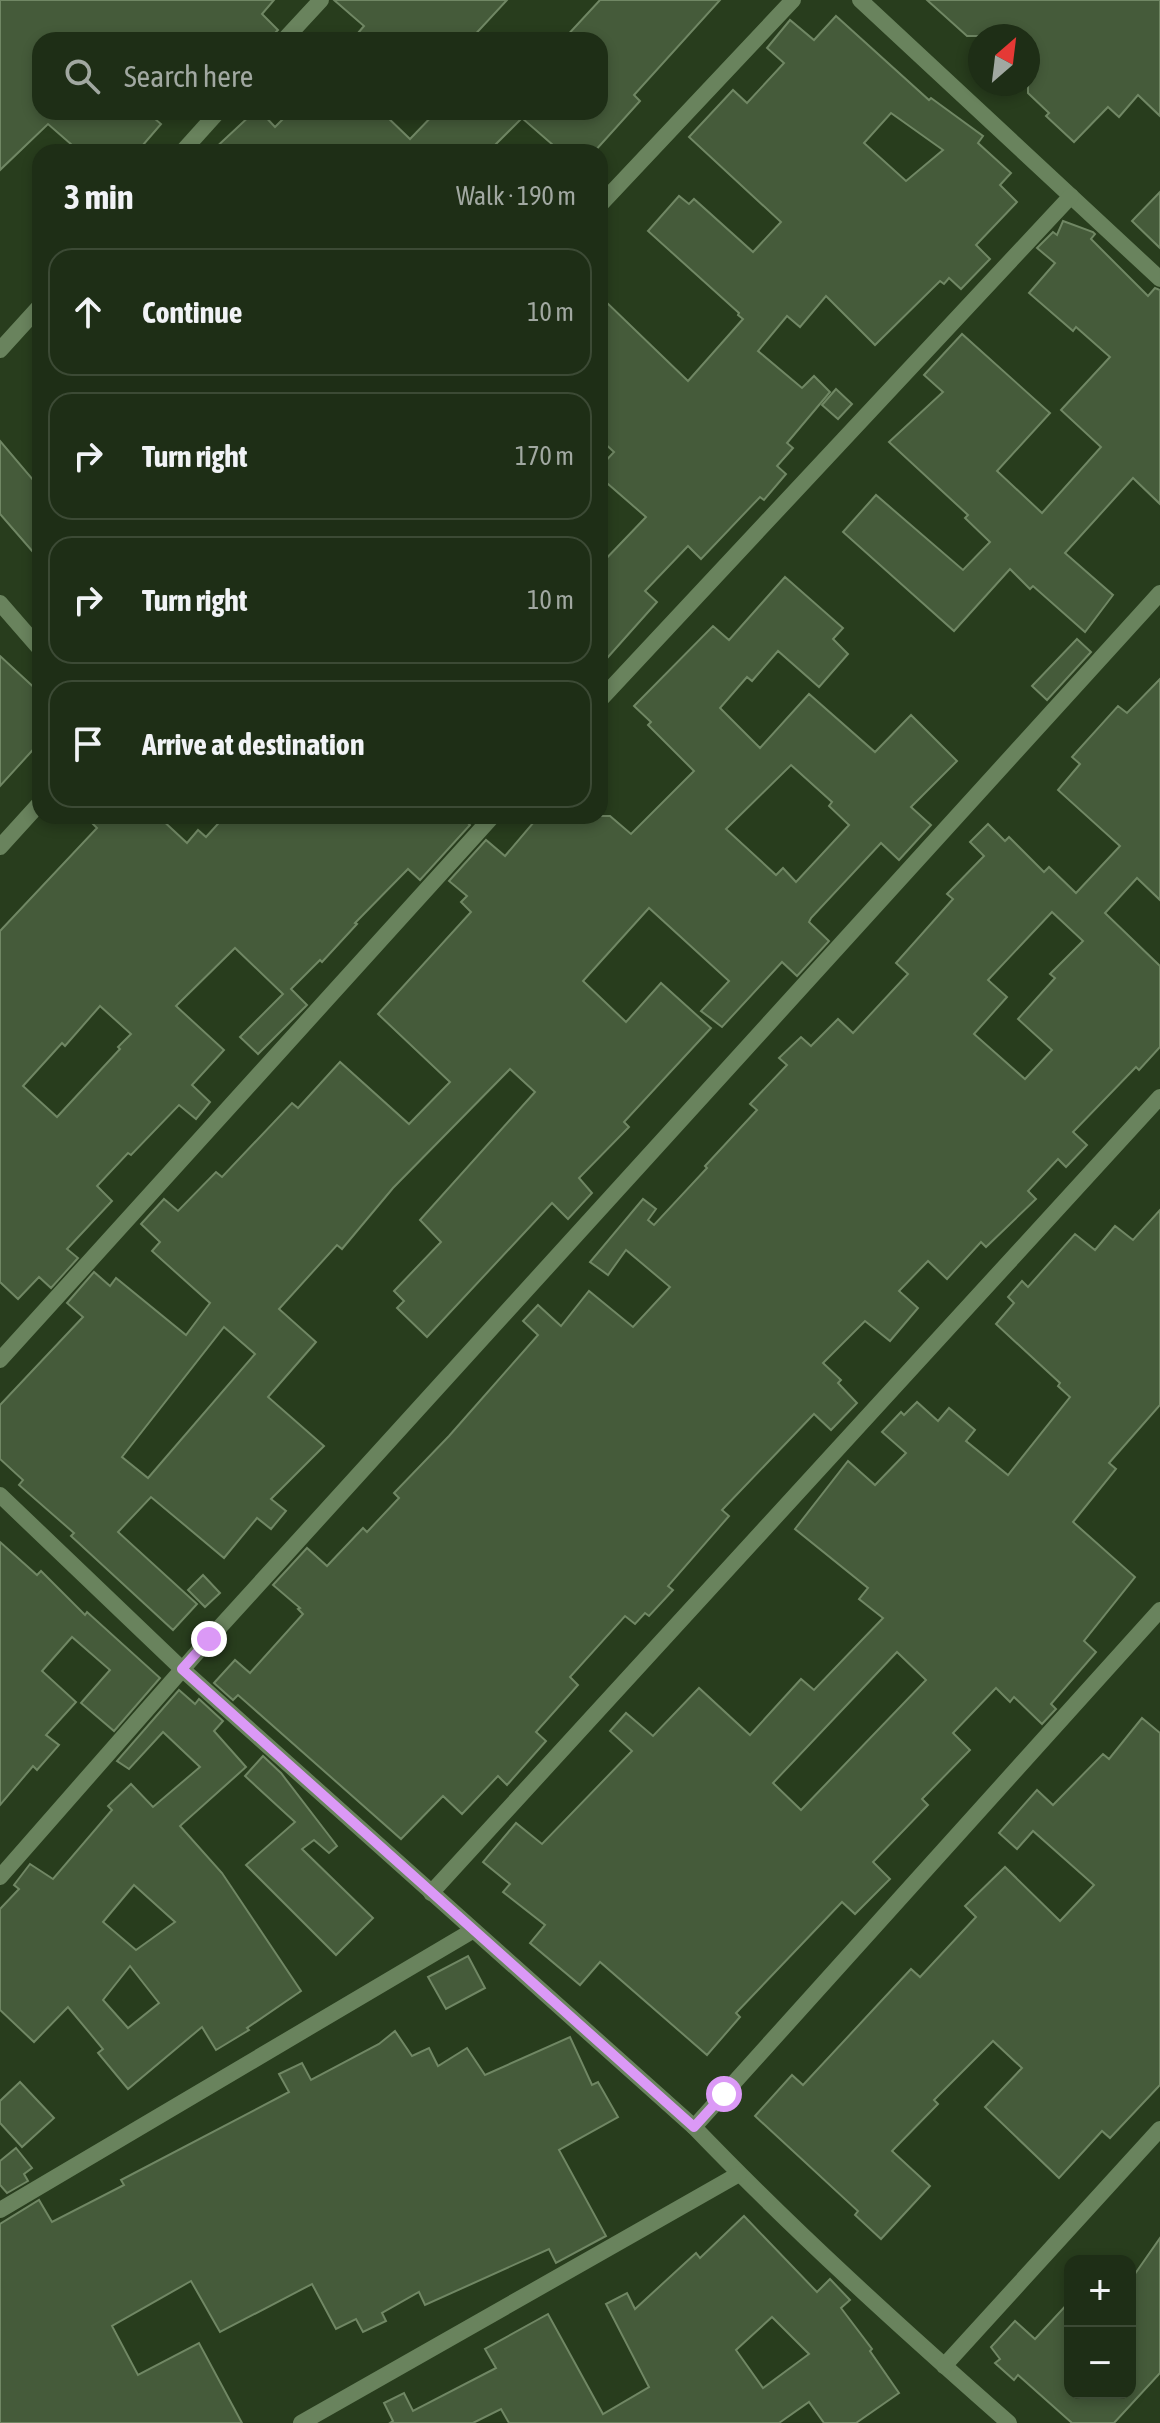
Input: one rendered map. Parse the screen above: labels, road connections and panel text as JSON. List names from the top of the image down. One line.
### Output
{"north":"top right","page":{"search":"Search here","heading":["3 min","Walk · 190 m"],"list":[["Continue","10 m"],["Turn right","170 m"],["Turn right","10 m"],"Arrive at destination"],"map_buttons":["+","−"]}}
